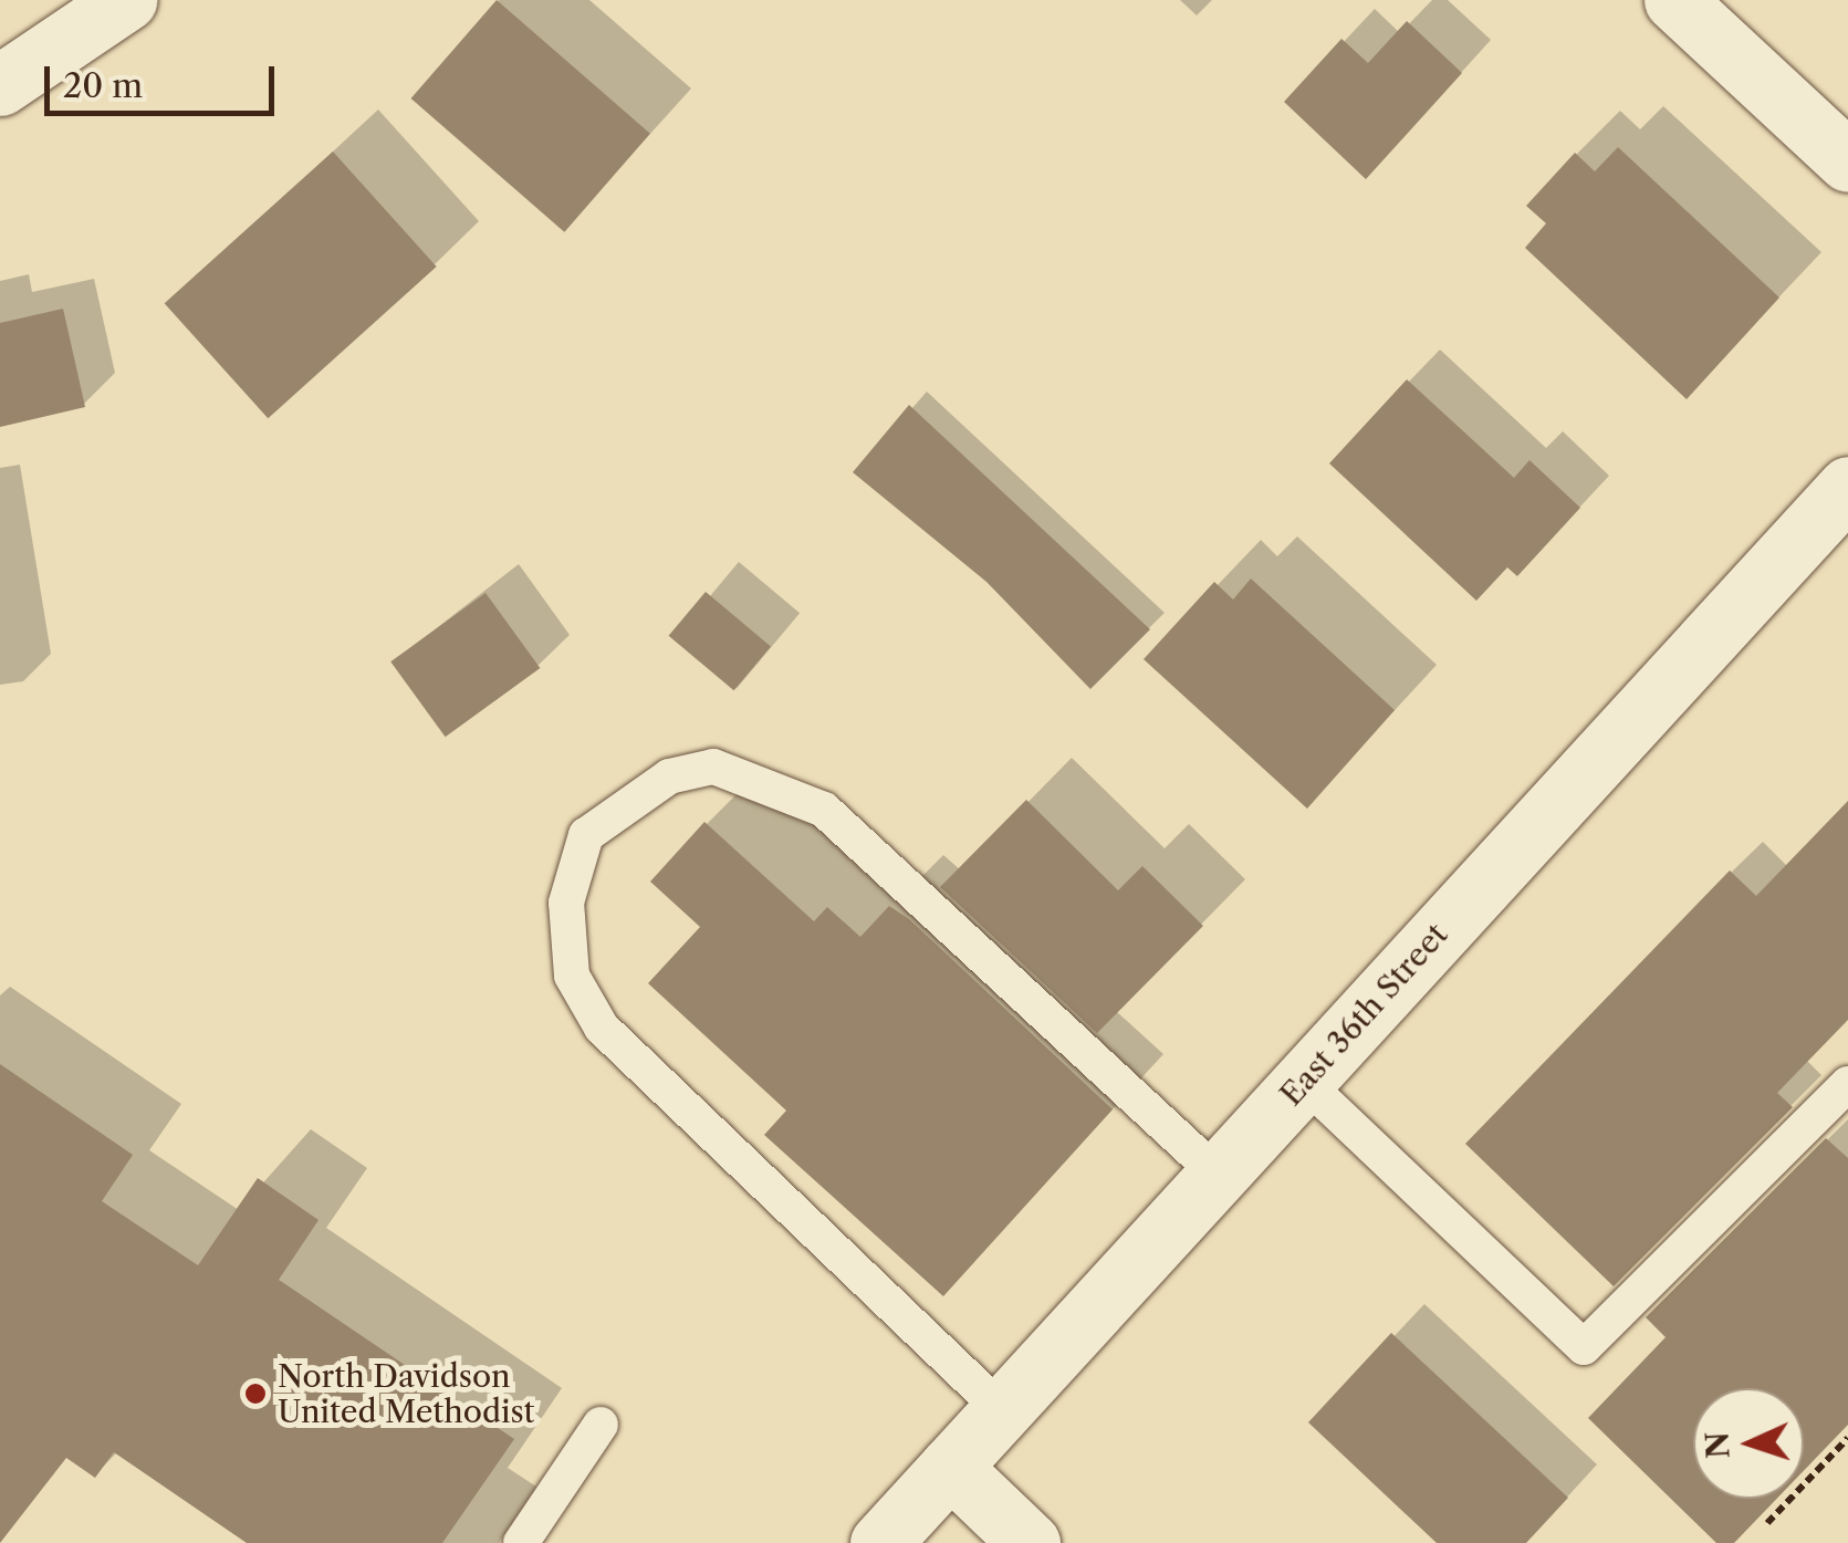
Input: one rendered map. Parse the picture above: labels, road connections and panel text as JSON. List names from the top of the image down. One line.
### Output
{"streets":{"street":["East 36th Street"]},"places":["North Davidson United Methodist"],"scale_bar":"20 m","north":"left"}
